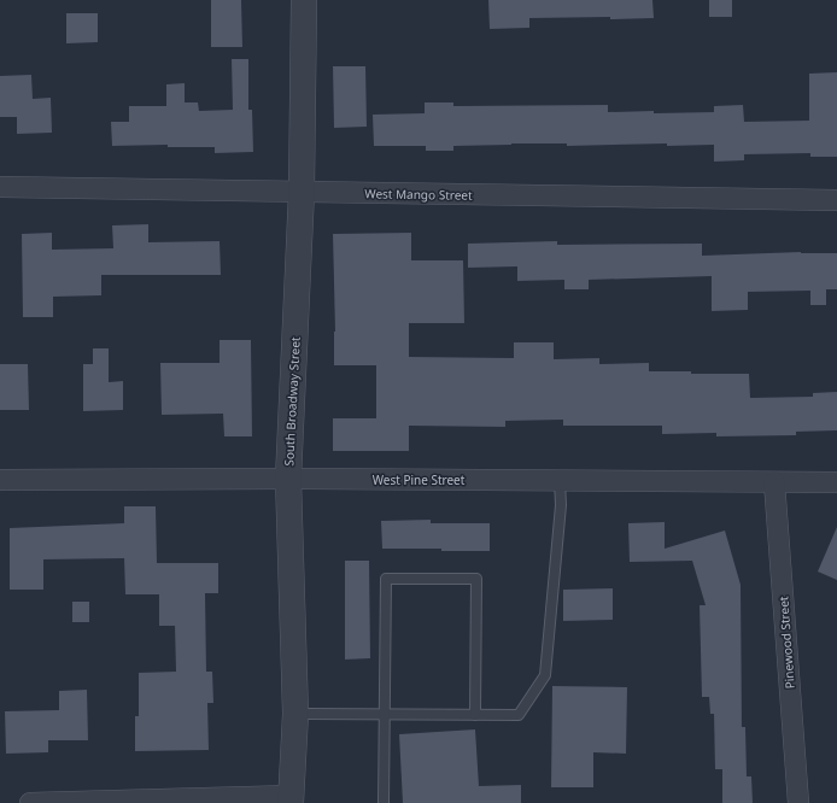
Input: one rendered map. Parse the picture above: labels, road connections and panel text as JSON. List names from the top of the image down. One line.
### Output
{"streets":{"street":["West Mango Street","South Broadway Street","West Pine Street","Pinewood Street"]},"crossings":[["West Mango Street","South Broadway Street"],["South Broadway Street","West Pine Street"],["West Pine Street","Pinewood Street"]]}
